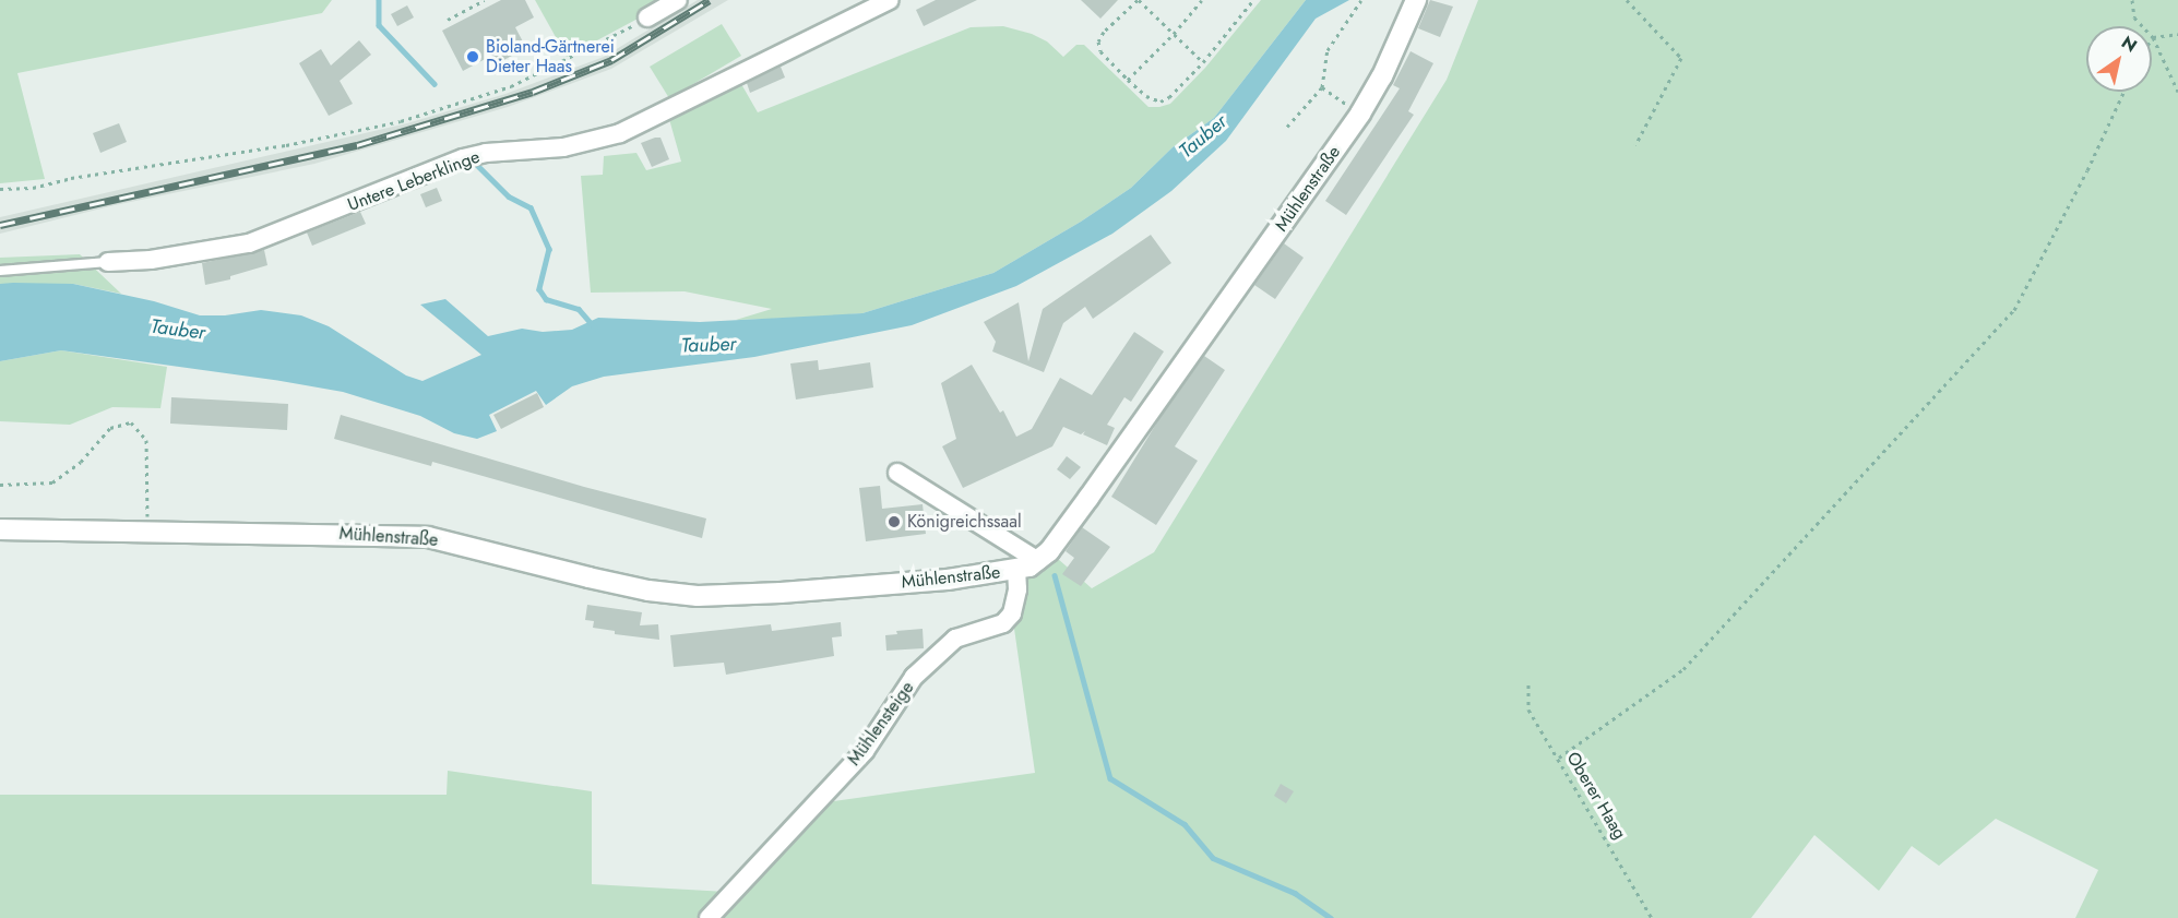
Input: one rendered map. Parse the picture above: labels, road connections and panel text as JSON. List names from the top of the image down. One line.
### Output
{"streets":{"main road":["Mühlenstraße"],"street":["Untere Leberklinge","Mühlensteige"],"path":["Oberer Haag"]},"crossings":[["Mühlenstraße","Mühlensteige"]],"water":["Tauber"],"places":["Bioland-Gärtnerei Dieter Haas","Königreichssaal"],"north":"top right"}
